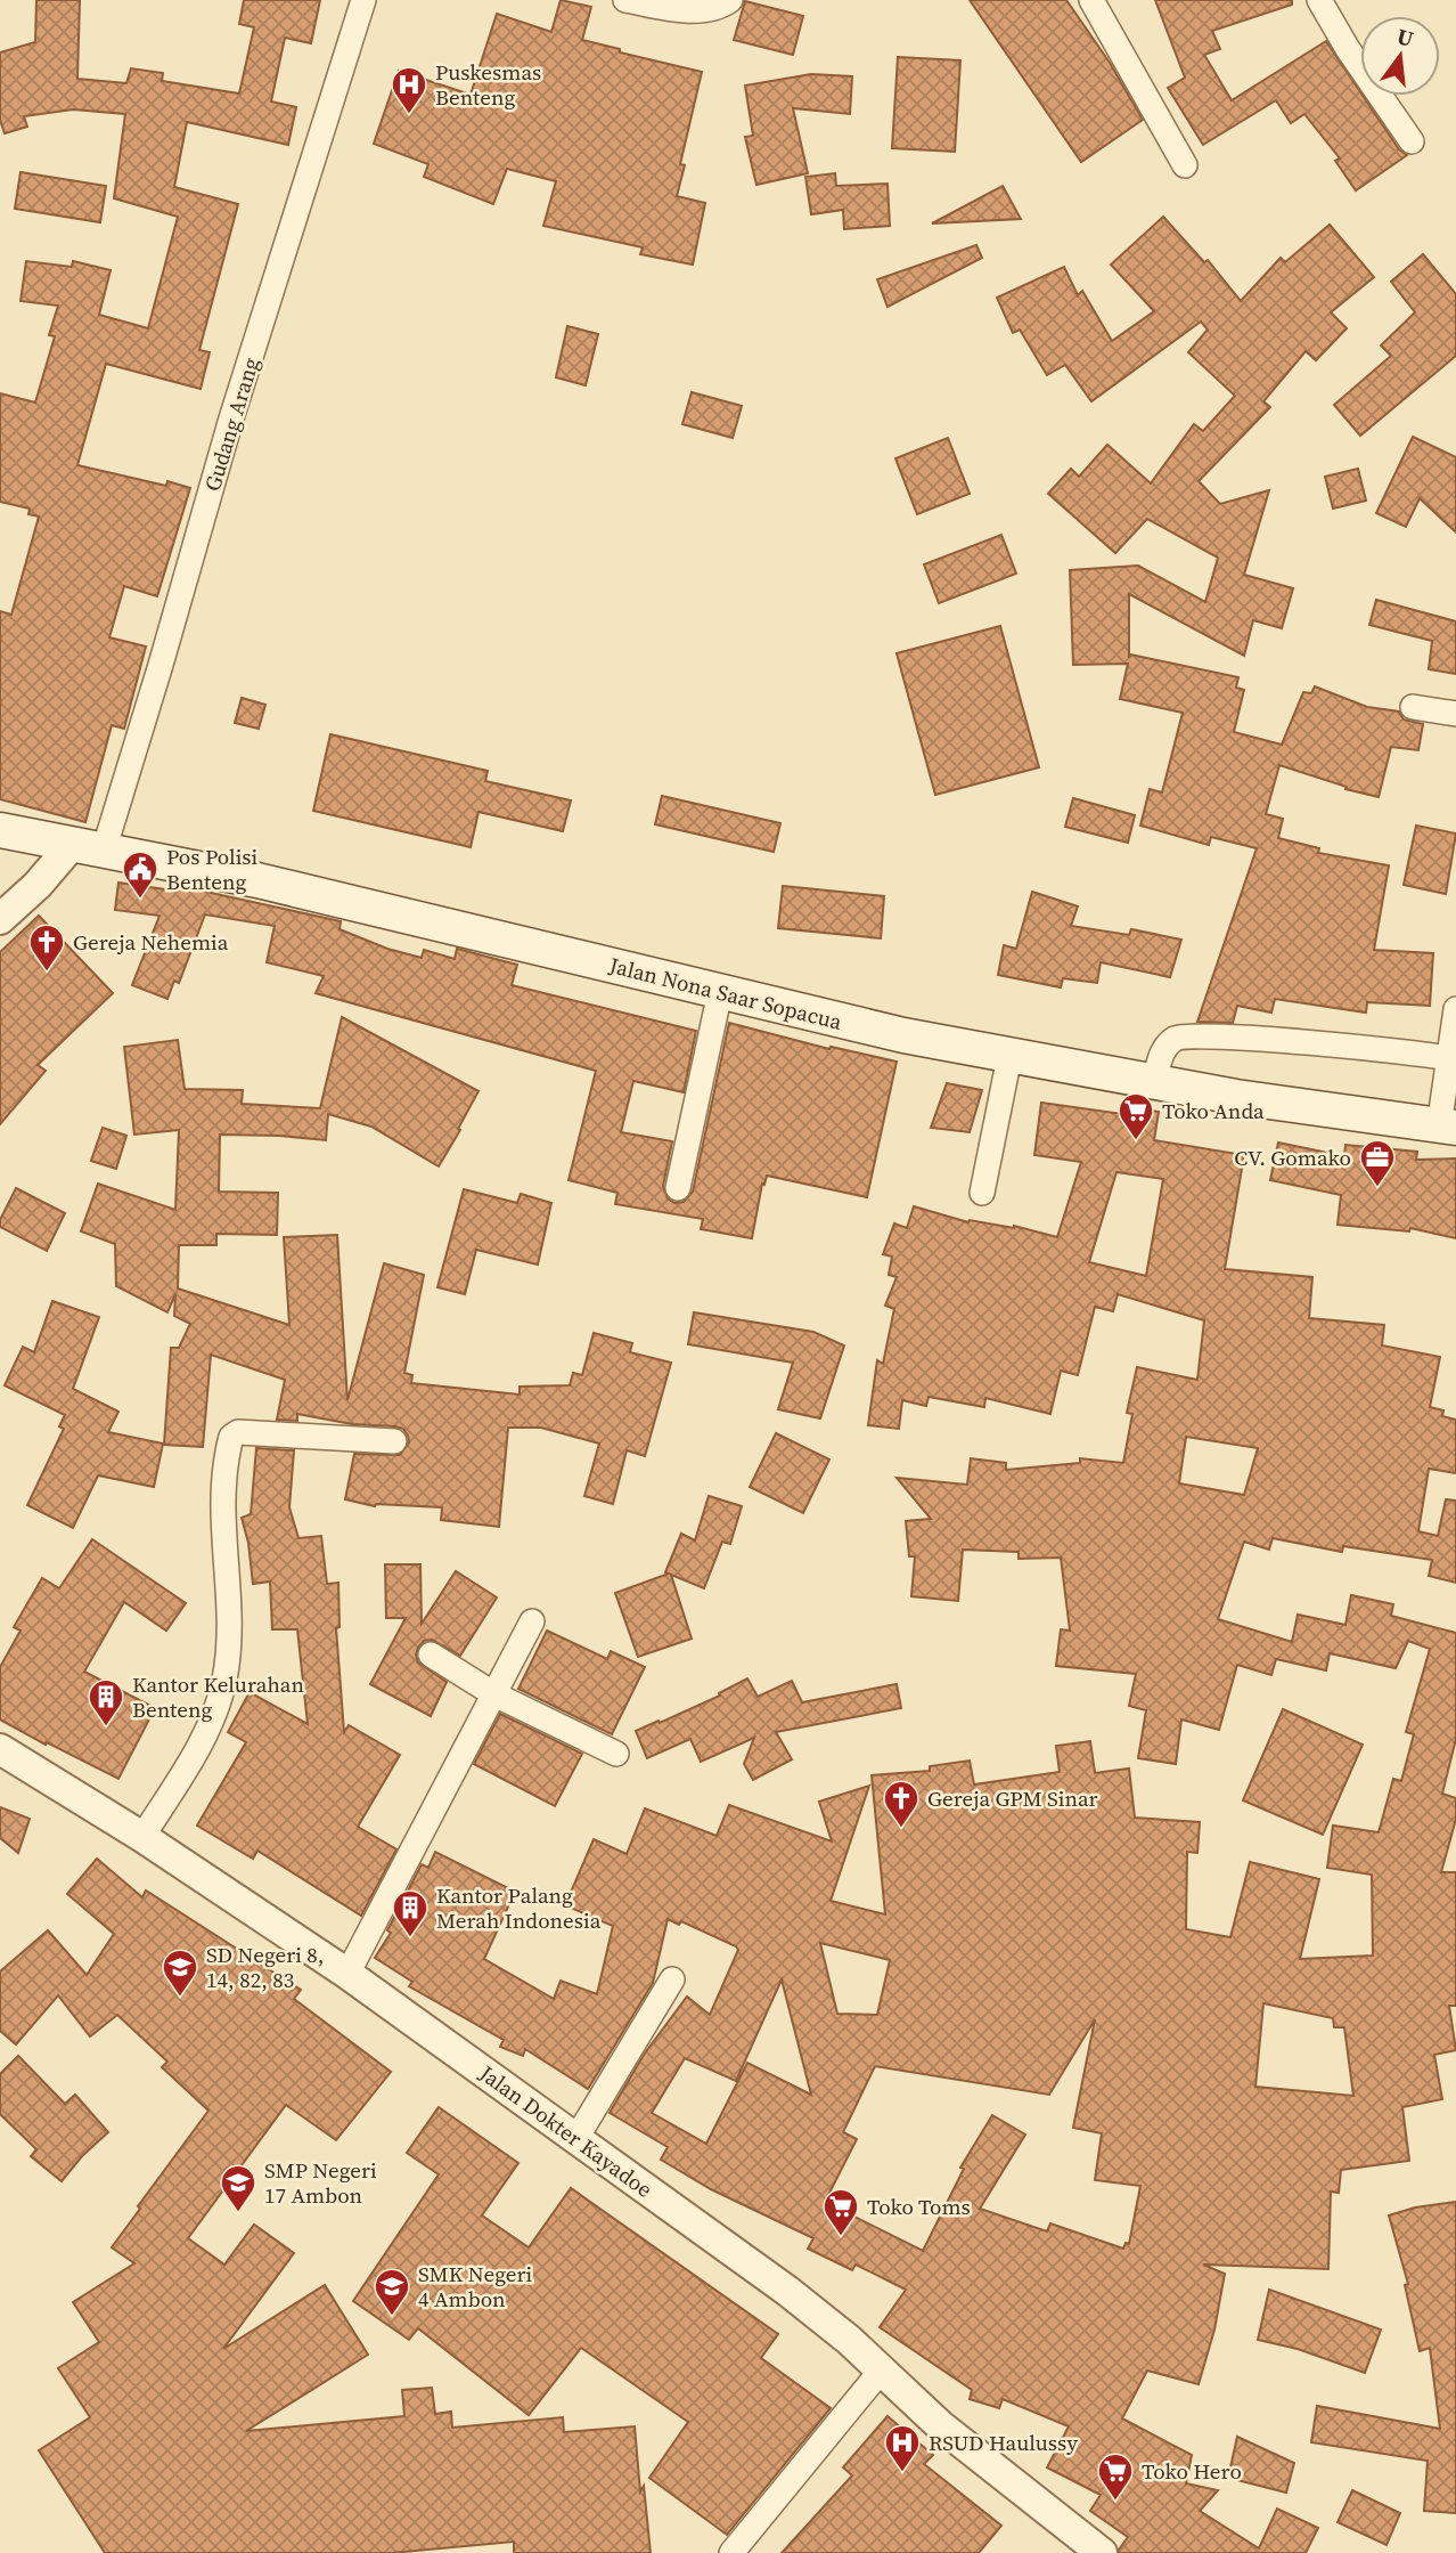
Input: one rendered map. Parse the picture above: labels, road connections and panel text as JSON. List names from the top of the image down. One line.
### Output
{"streets":{"main road":["Jalan Nona Saar Sopacua"],"street":["Gudang Arang","Jalan Dokter Kayadoe"]},"crossings":[["Gudang Arang","Jalan Nona Saar Sopacua"]],"places":{"hospital":["Puskesmas Benteng","RSUD Haulussy"],"public building":["Pos Polisi Benteng"],"church":["Gereja Nehemia","Gereja GPM Sinar"],"supermarket":["Toko Anda","Toko Toms","Toko Hero"],"office":["CV. Gomako"],"building":["Kantor Kelurahan Benteng","Kantor Palang Merah Indonesia"],"school or university":["SD Negeri 8, 14, 82, 83","SMP Negeri 17 Ambon","SMK Negeri 4 Ambon"]},"north":"top"}
